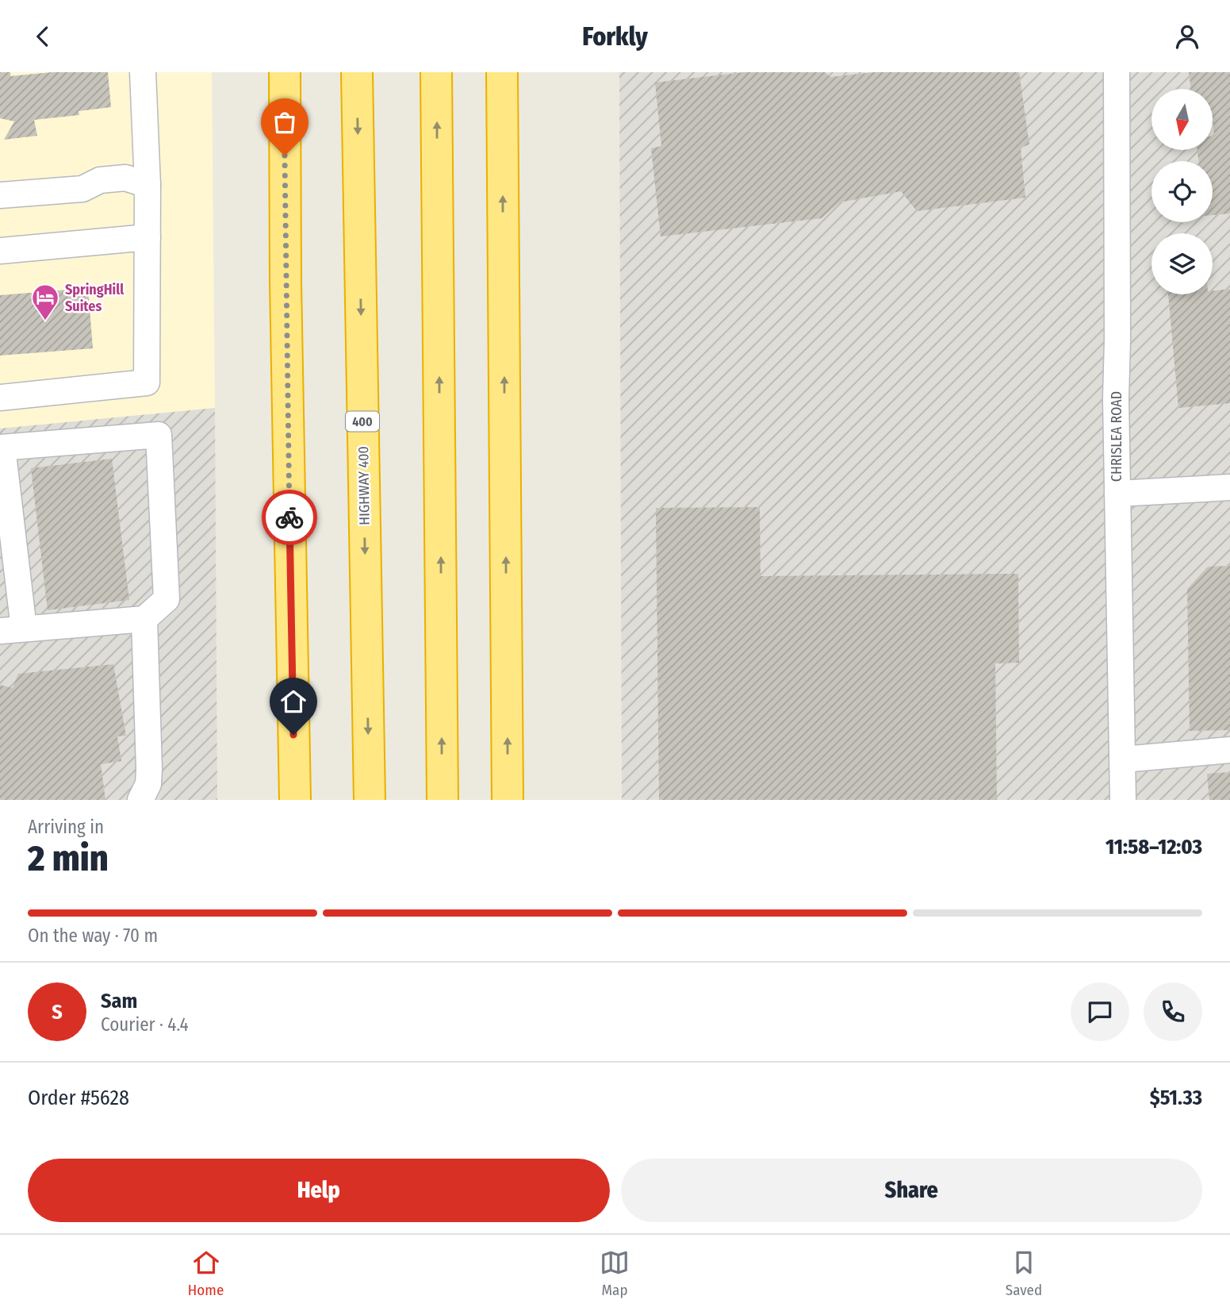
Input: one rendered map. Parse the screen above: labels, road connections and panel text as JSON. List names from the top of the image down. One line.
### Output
{"streets":{"highway":["400","HIGHWAY 400"],"street":["CHRISLEA ROAD"]},"places":{"hotel":["SpringHill Suites"]},"north":"bottom","page":{"header":"Forkly","heading":["2 min","Arriving in","11:58–12:03"],"panel":["Sam","Courier · 4.4","Order #5628","$51.33"],"bar":"On the way · 70 m","round":"S","buttons":["Help","Share"],"tabs":["Home","Map","Saved"]}}
